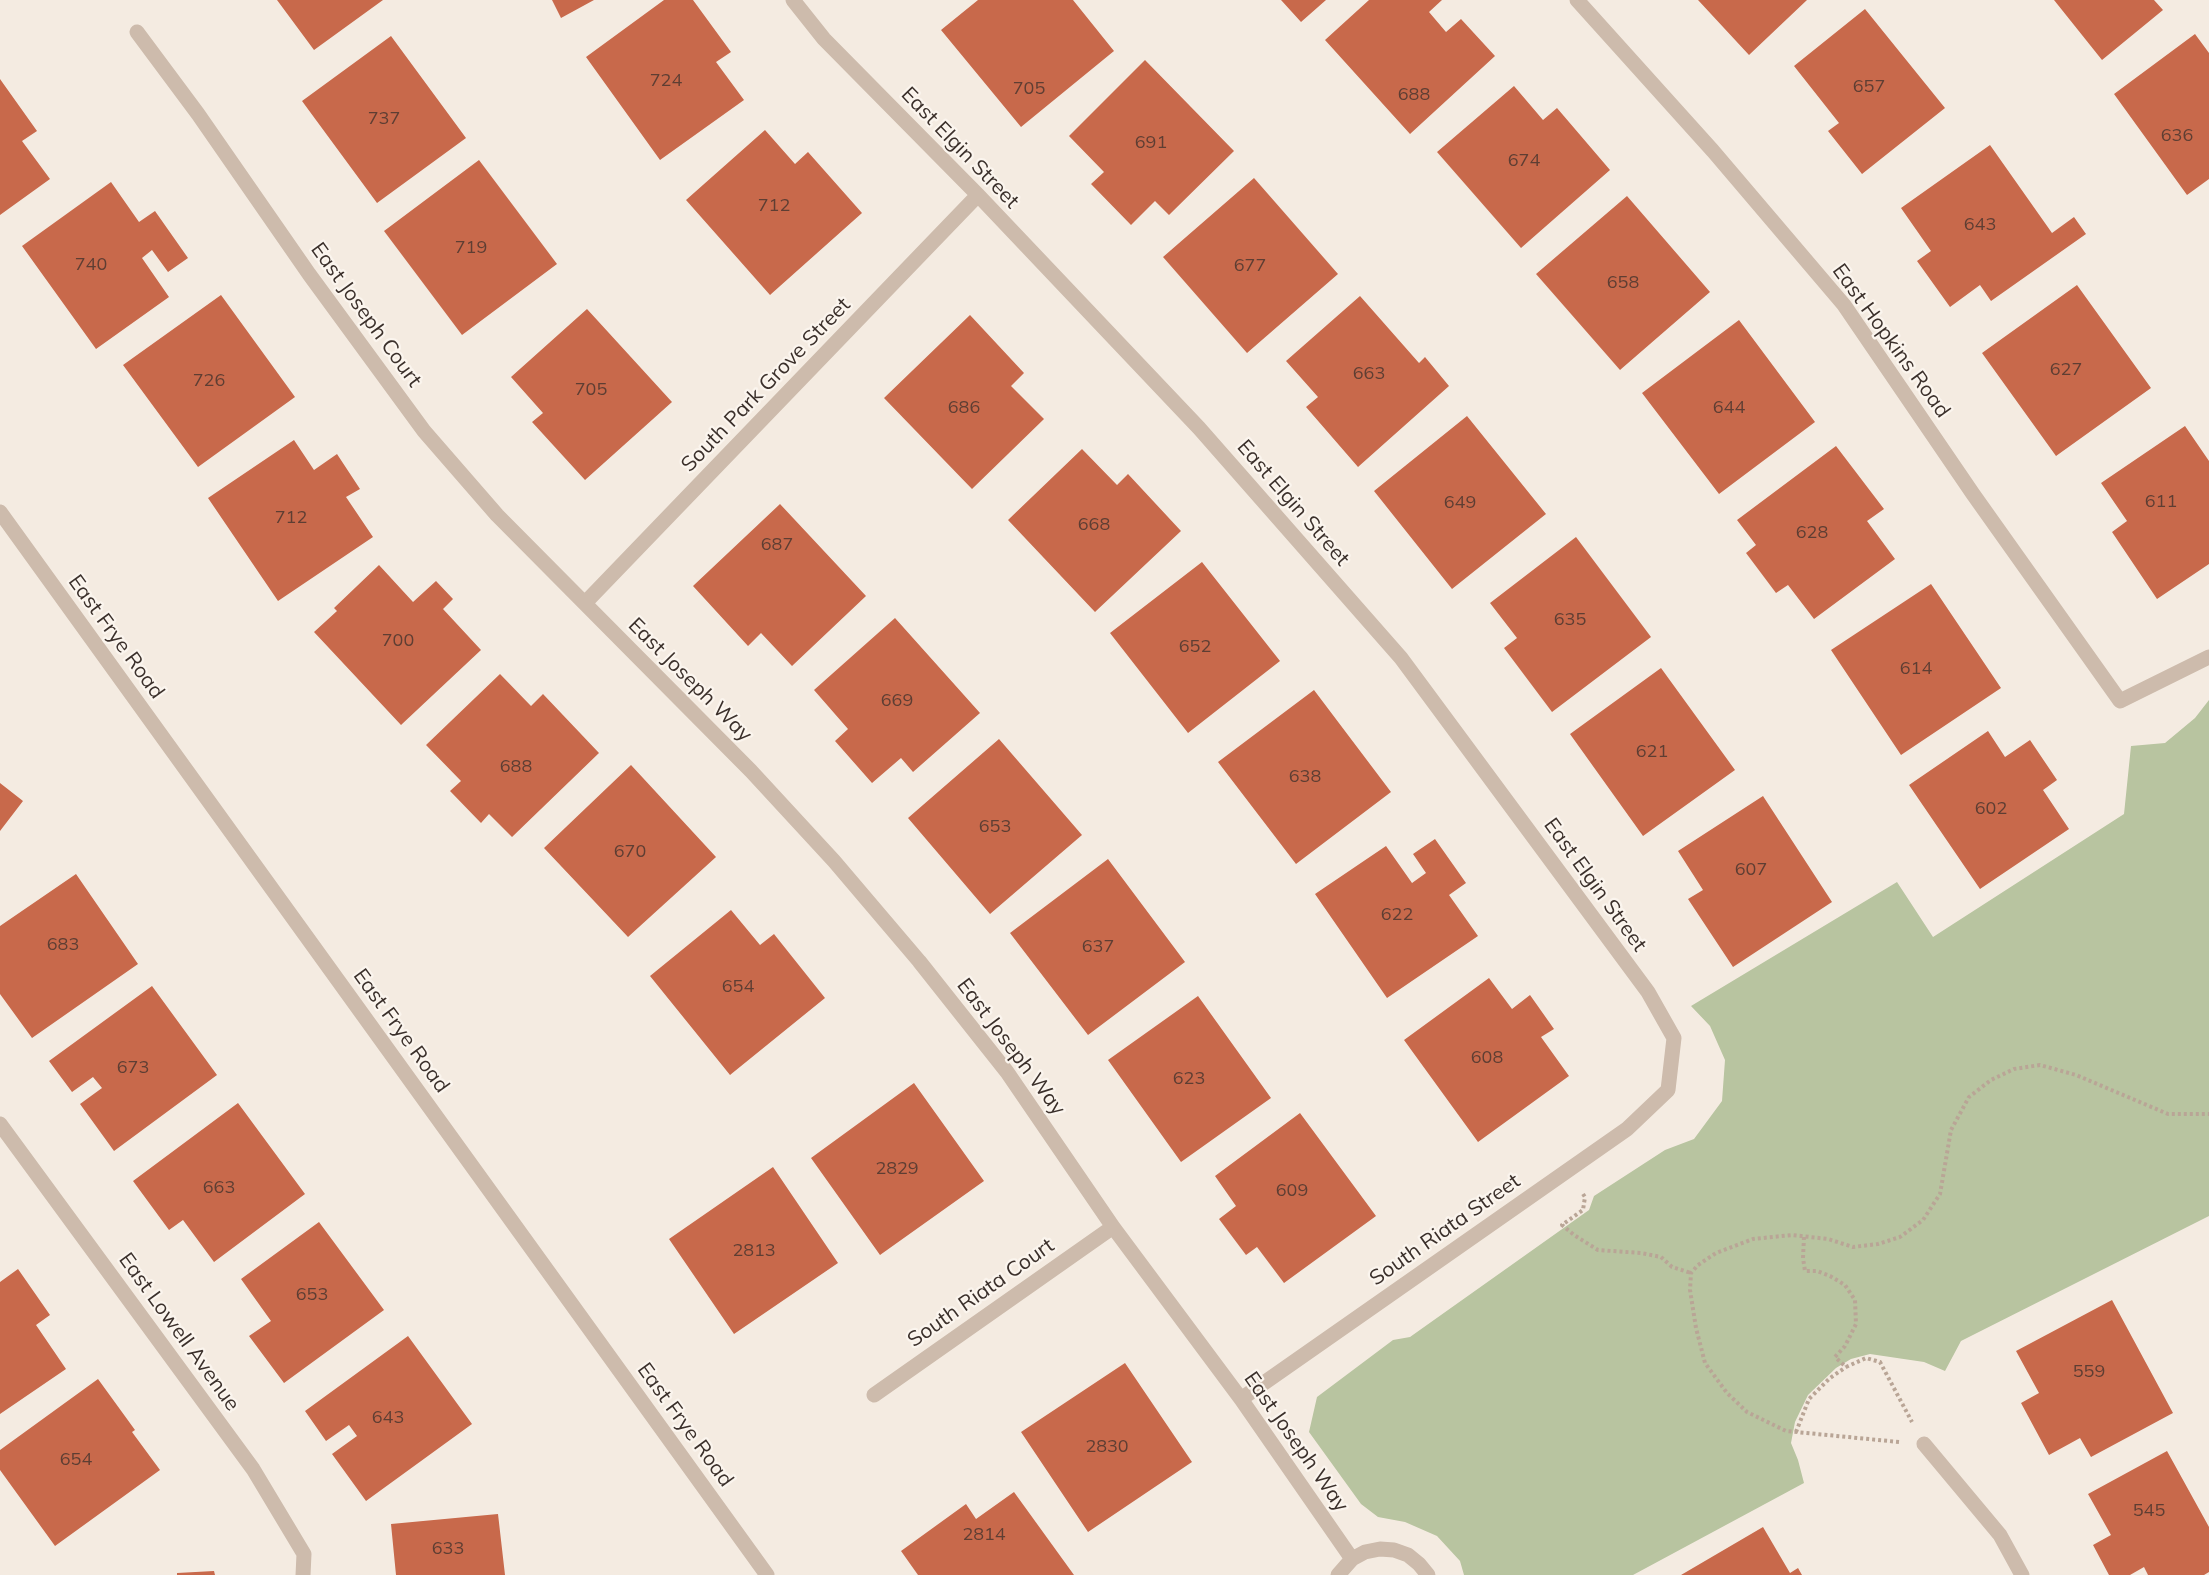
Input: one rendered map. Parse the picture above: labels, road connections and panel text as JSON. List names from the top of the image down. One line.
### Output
{"streets":{"street":["East Elgin Street","East Joseph Court","East Hopkins Road","South Park Grove Street","East Frye Road","East Joseph Way","South Riata Street","South Riata Court","East Lowell Avenue"]},"crossings":[["East Elgin Street","South Park Grove Street"],["East Elgin Street","South Riata Street"],["East Joseph Court","South Park Grove Street"],["East Joseph Court","East Joseph Way"],["South Park Grove Street","East Joseph Way"],["East Joseph Way","South Riata Street"],["East Joseph Way","South Riata Court"]],"house_numbers":["724","657","705","688","737","636","691","674","712","643","719","740","677","658","627","663","726","705","686","644","611","649","712","668","628","687","635","700","652","614","669","621","688","638","602","653","670","607","622","683","637","654","608","673","623","2829","663","609","2813","653","559","643","2830","654","545","2814","633"]}
